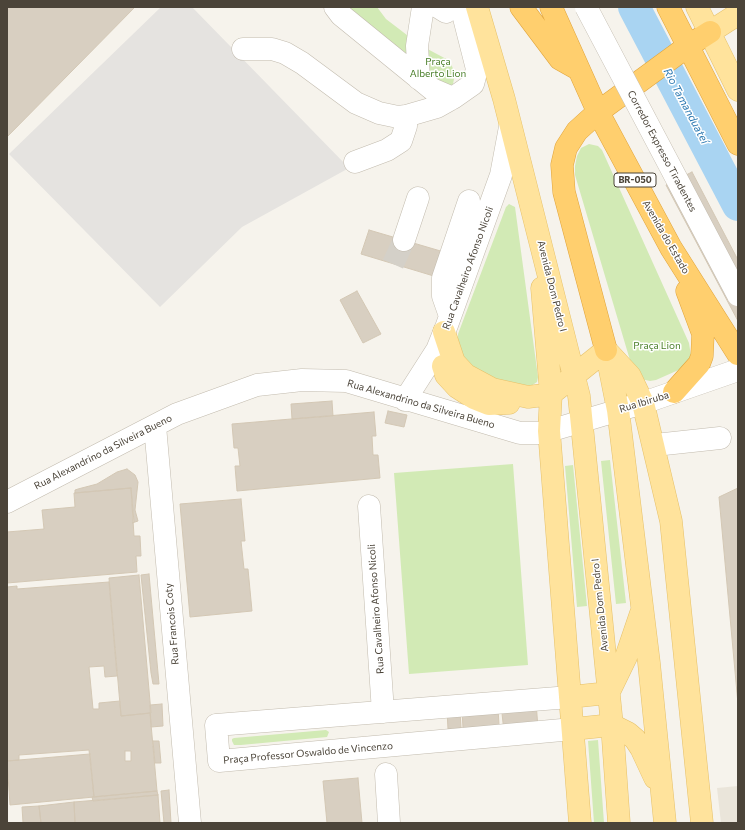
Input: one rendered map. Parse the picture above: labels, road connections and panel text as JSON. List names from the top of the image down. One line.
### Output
{"streets":{"highway":["BR-050","Avenida do Estado"],"main road":["Avenida Dom Pedro I"],"street":["Corredor Expresso Tiradentes","Rua Cavalheiro Afonso Nicoli","Rua Ibiruba","Rua Alexandrino da Silveira Bueno","Rua Francois Coty","Praça Professor Oswaldo de Vincenzo"]},"crossings":[["Rua Cavalheiro Afonso Nicoli","Rua Alexandrino da Silveira Bueno"],["Rua Cavalheiro Afonso Nicoli","Praça Professor Oswaldo de Vincenzo"],["Avenida Dom Pedro I","Rua Ibiruba"],["Avenida Dom Pedro I","Rua Alexandrino da Silveira Bueno"],["Avenida Dom Pedro I","Praça Professor Oswaldo de Vincenzo"],["Rua Ibiruba","Rua Alexandrino da Silveira Bueno"],["Rua Alexandrino da Silveira Bueno","Rua Francois Coty"]],"water":["Rio Tamanduateí"],"parks":["Praça Alberto Lion","Praça Lion"]}
